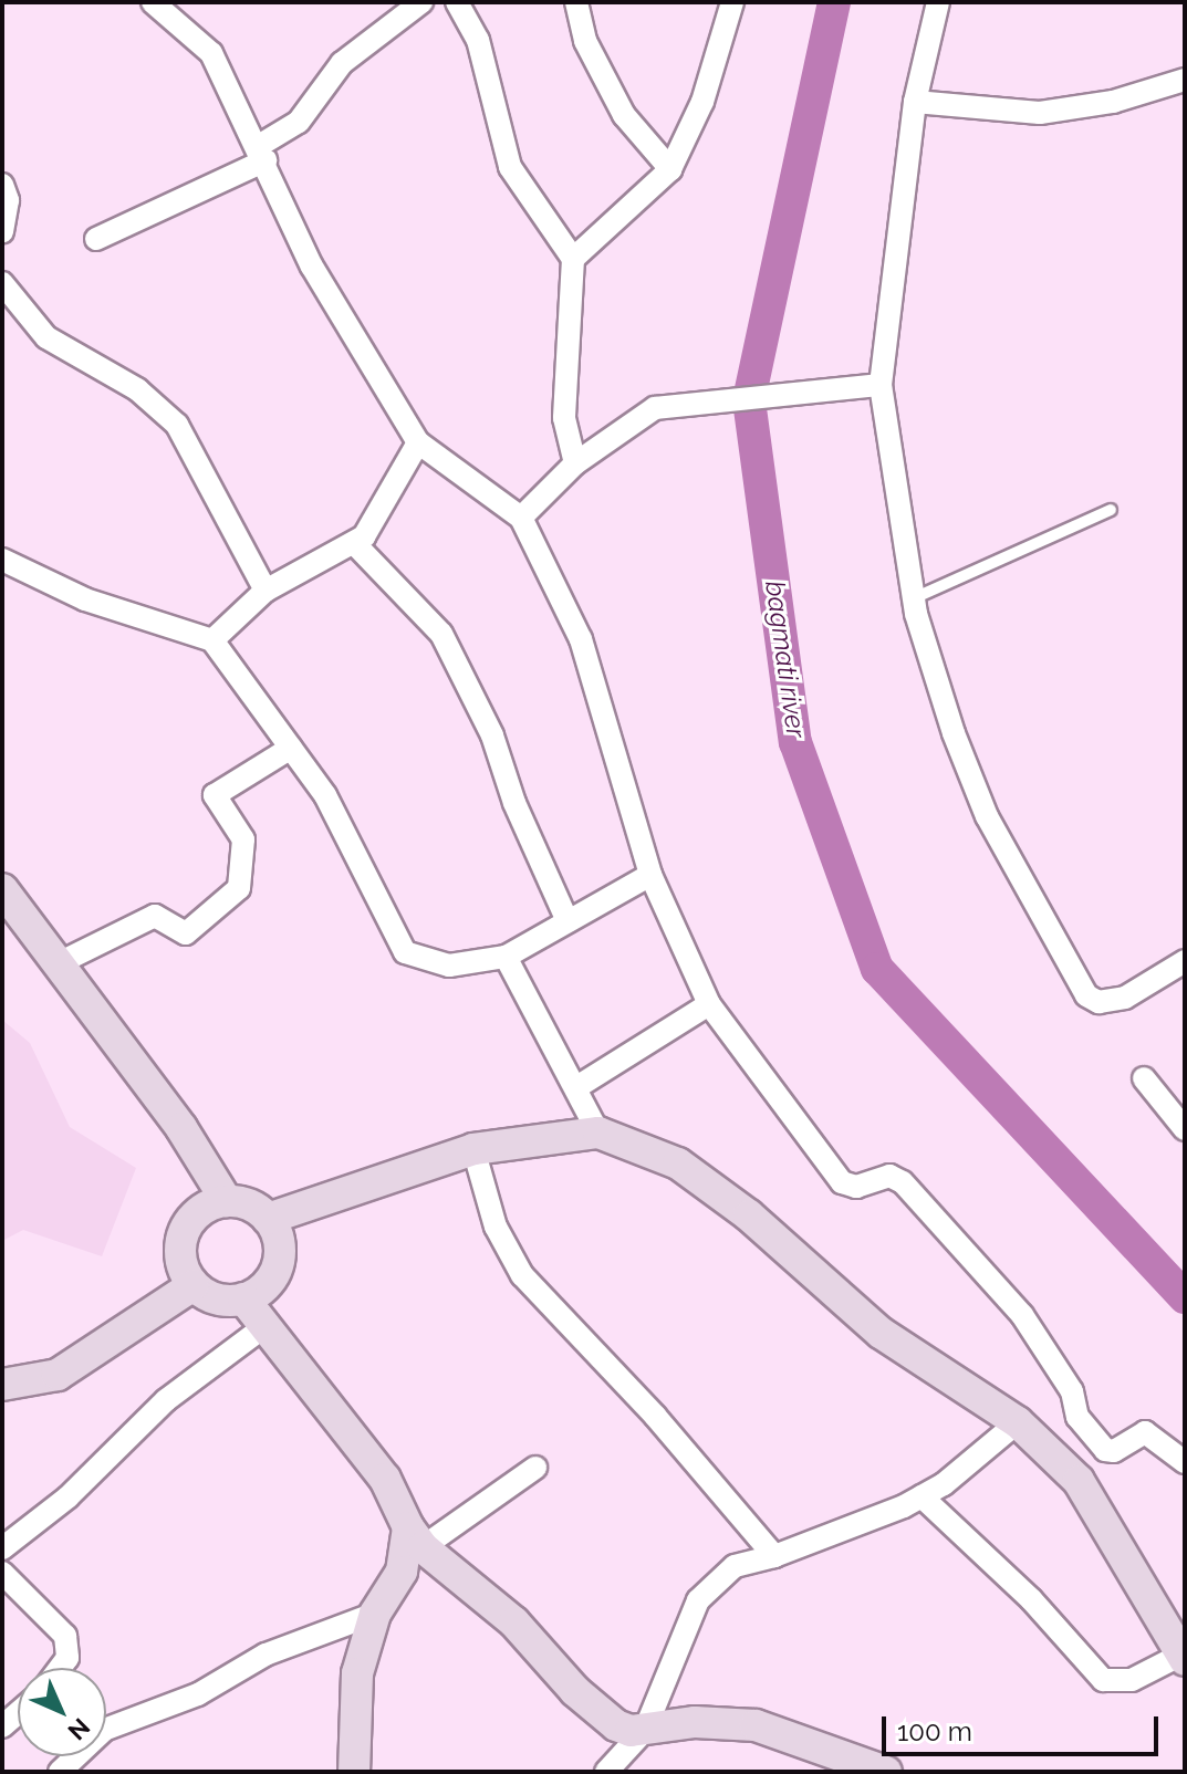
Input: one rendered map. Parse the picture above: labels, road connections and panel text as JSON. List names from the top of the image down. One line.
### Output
{"water":["bagmati river"],"scale_bar":"100 m","north":"bottom right"}
